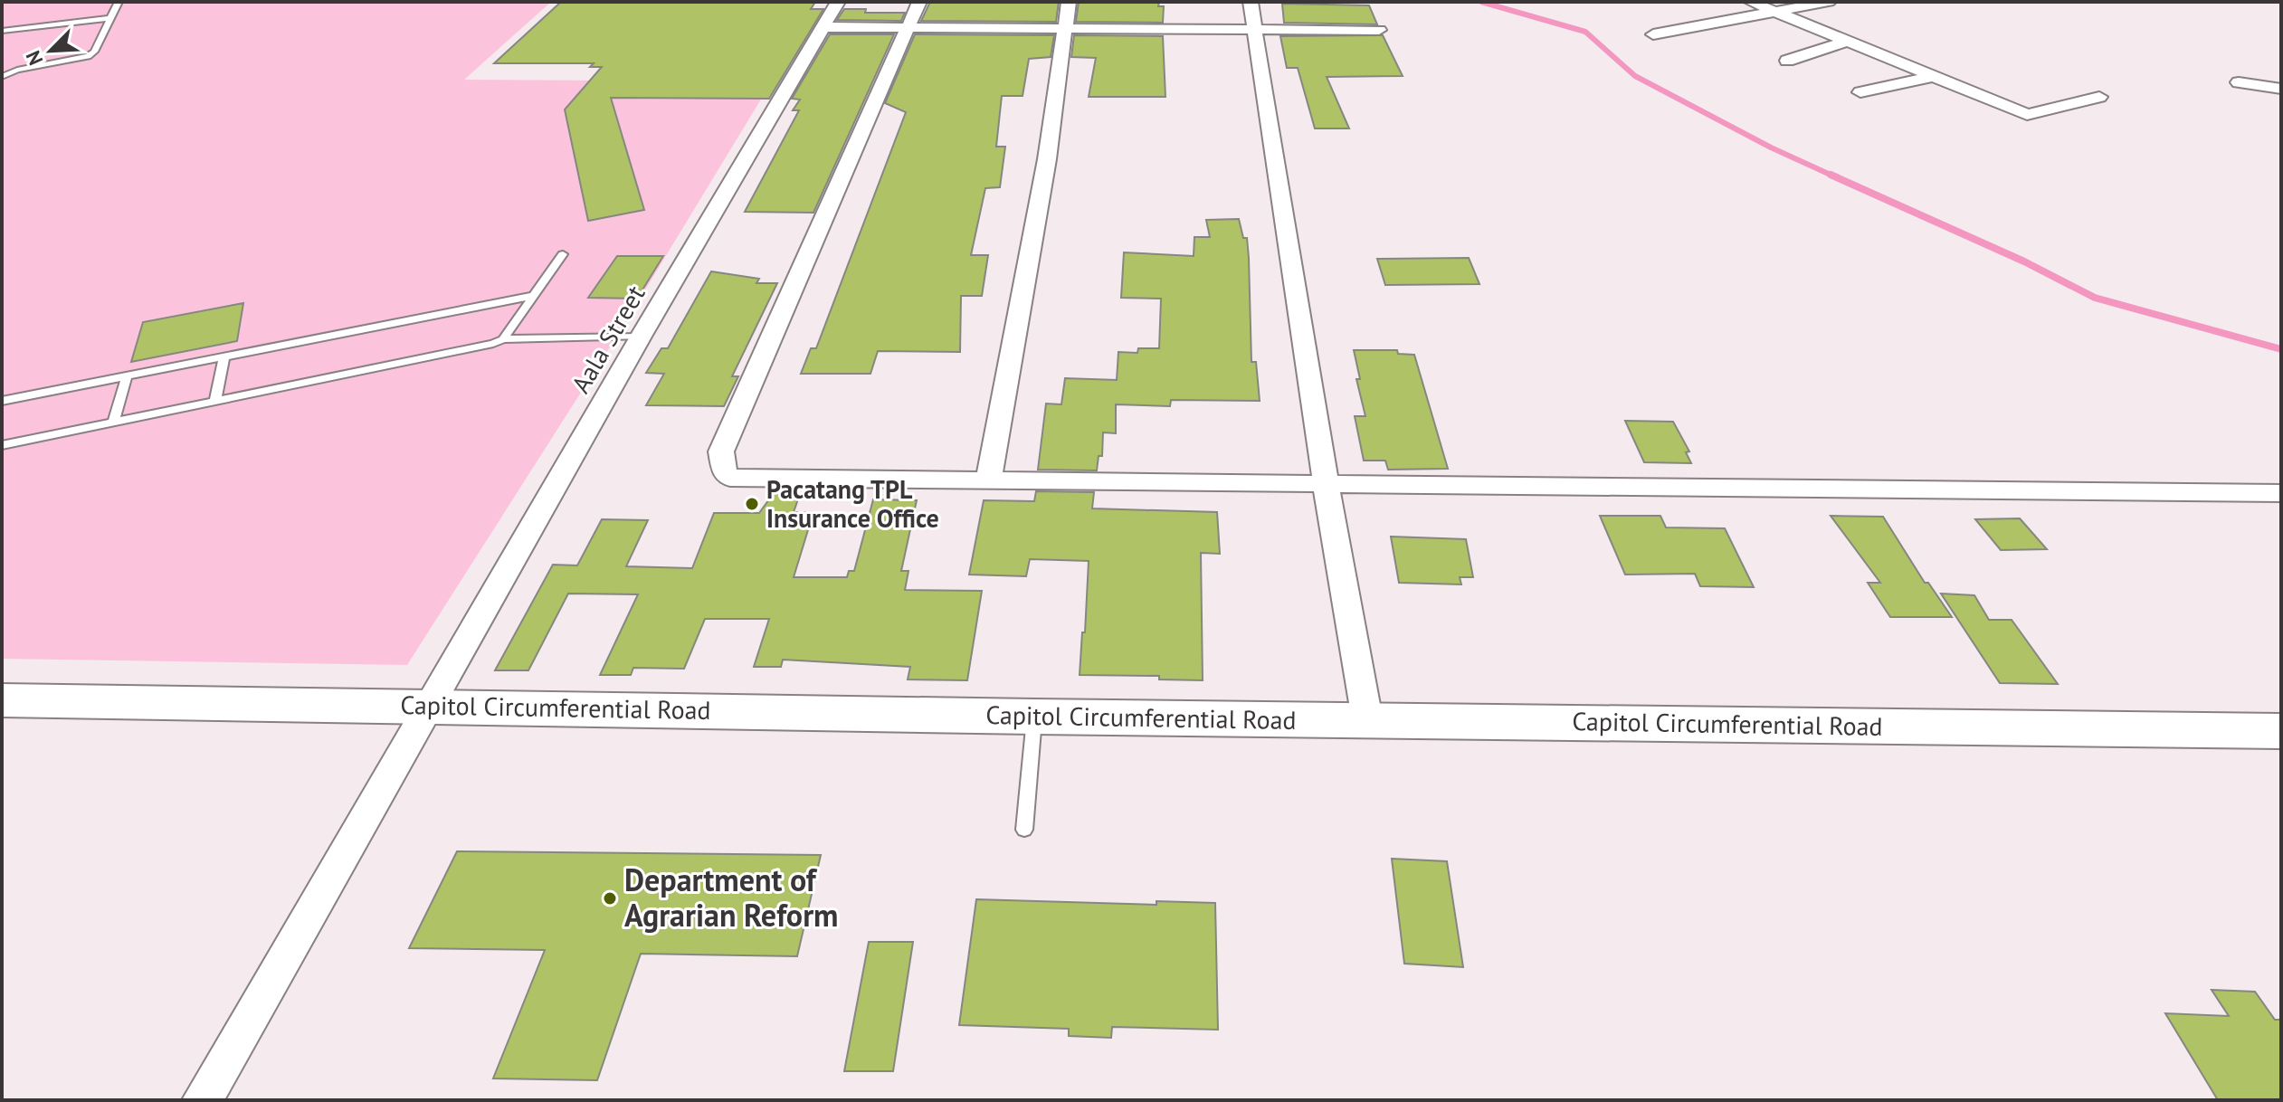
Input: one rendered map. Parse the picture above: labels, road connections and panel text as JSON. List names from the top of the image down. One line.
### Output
{"streets":{"main road":["Capitol Circumferential Road"],"street":["Aala Street"]},"crossings":[["Aala Street","Capitol Circumferential Road"]],"places":["Pacatang TPL Insurance Office","Department of Agrarian Reform"],"north":"bottom left"}
